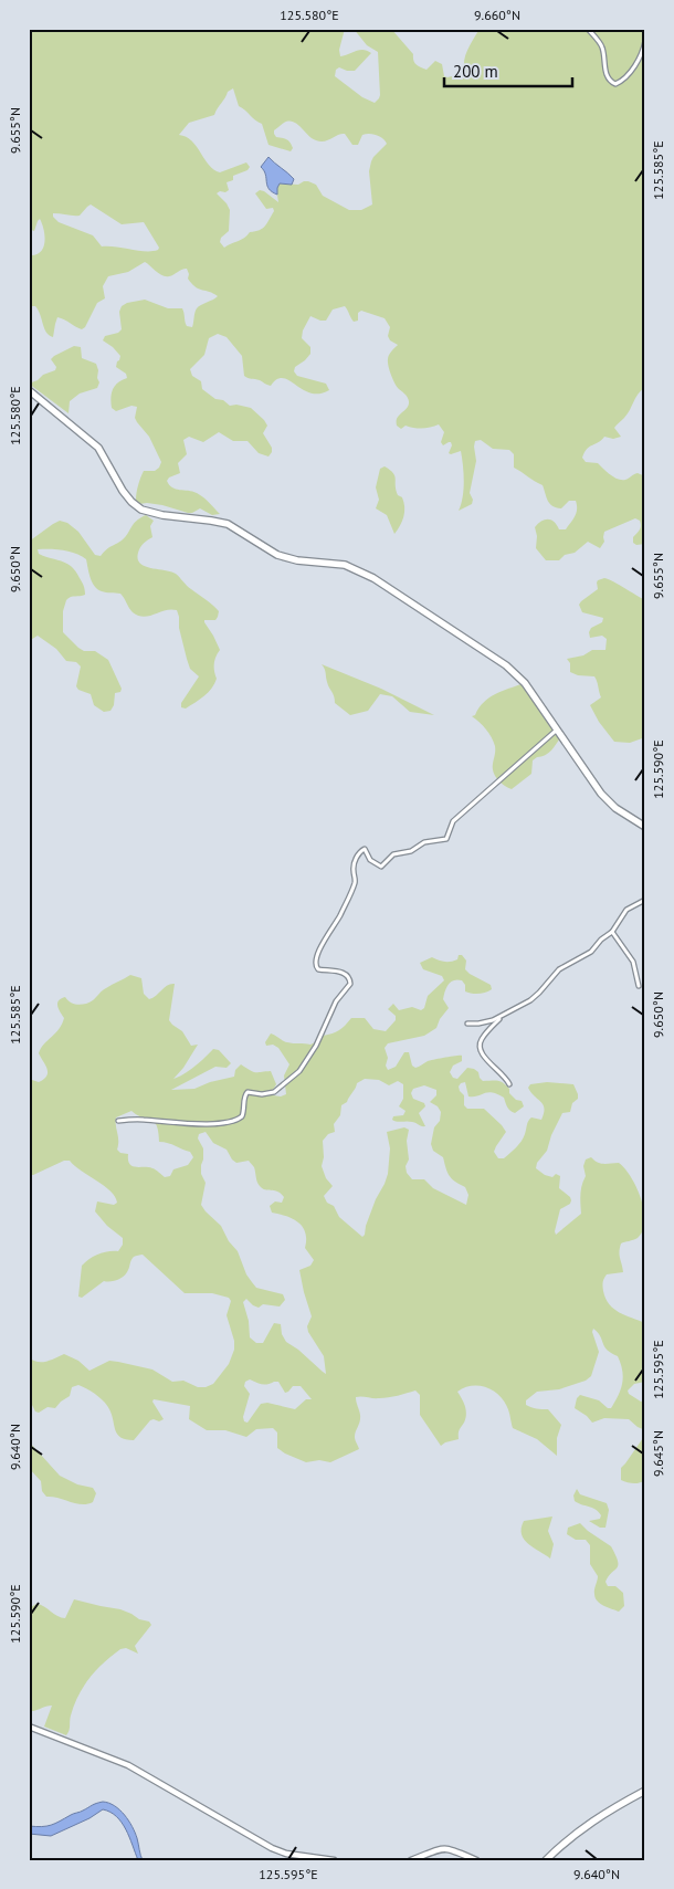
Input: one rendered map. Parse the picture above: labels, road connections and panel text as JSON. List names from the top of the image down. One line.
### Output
{"scale_bar":"200 m","coordinates":["125.580°E","9.660°N","9.655°N","125.585°E","9.650°N","125.590°E","125.595°E","9.640°N","9.645°N"]}
